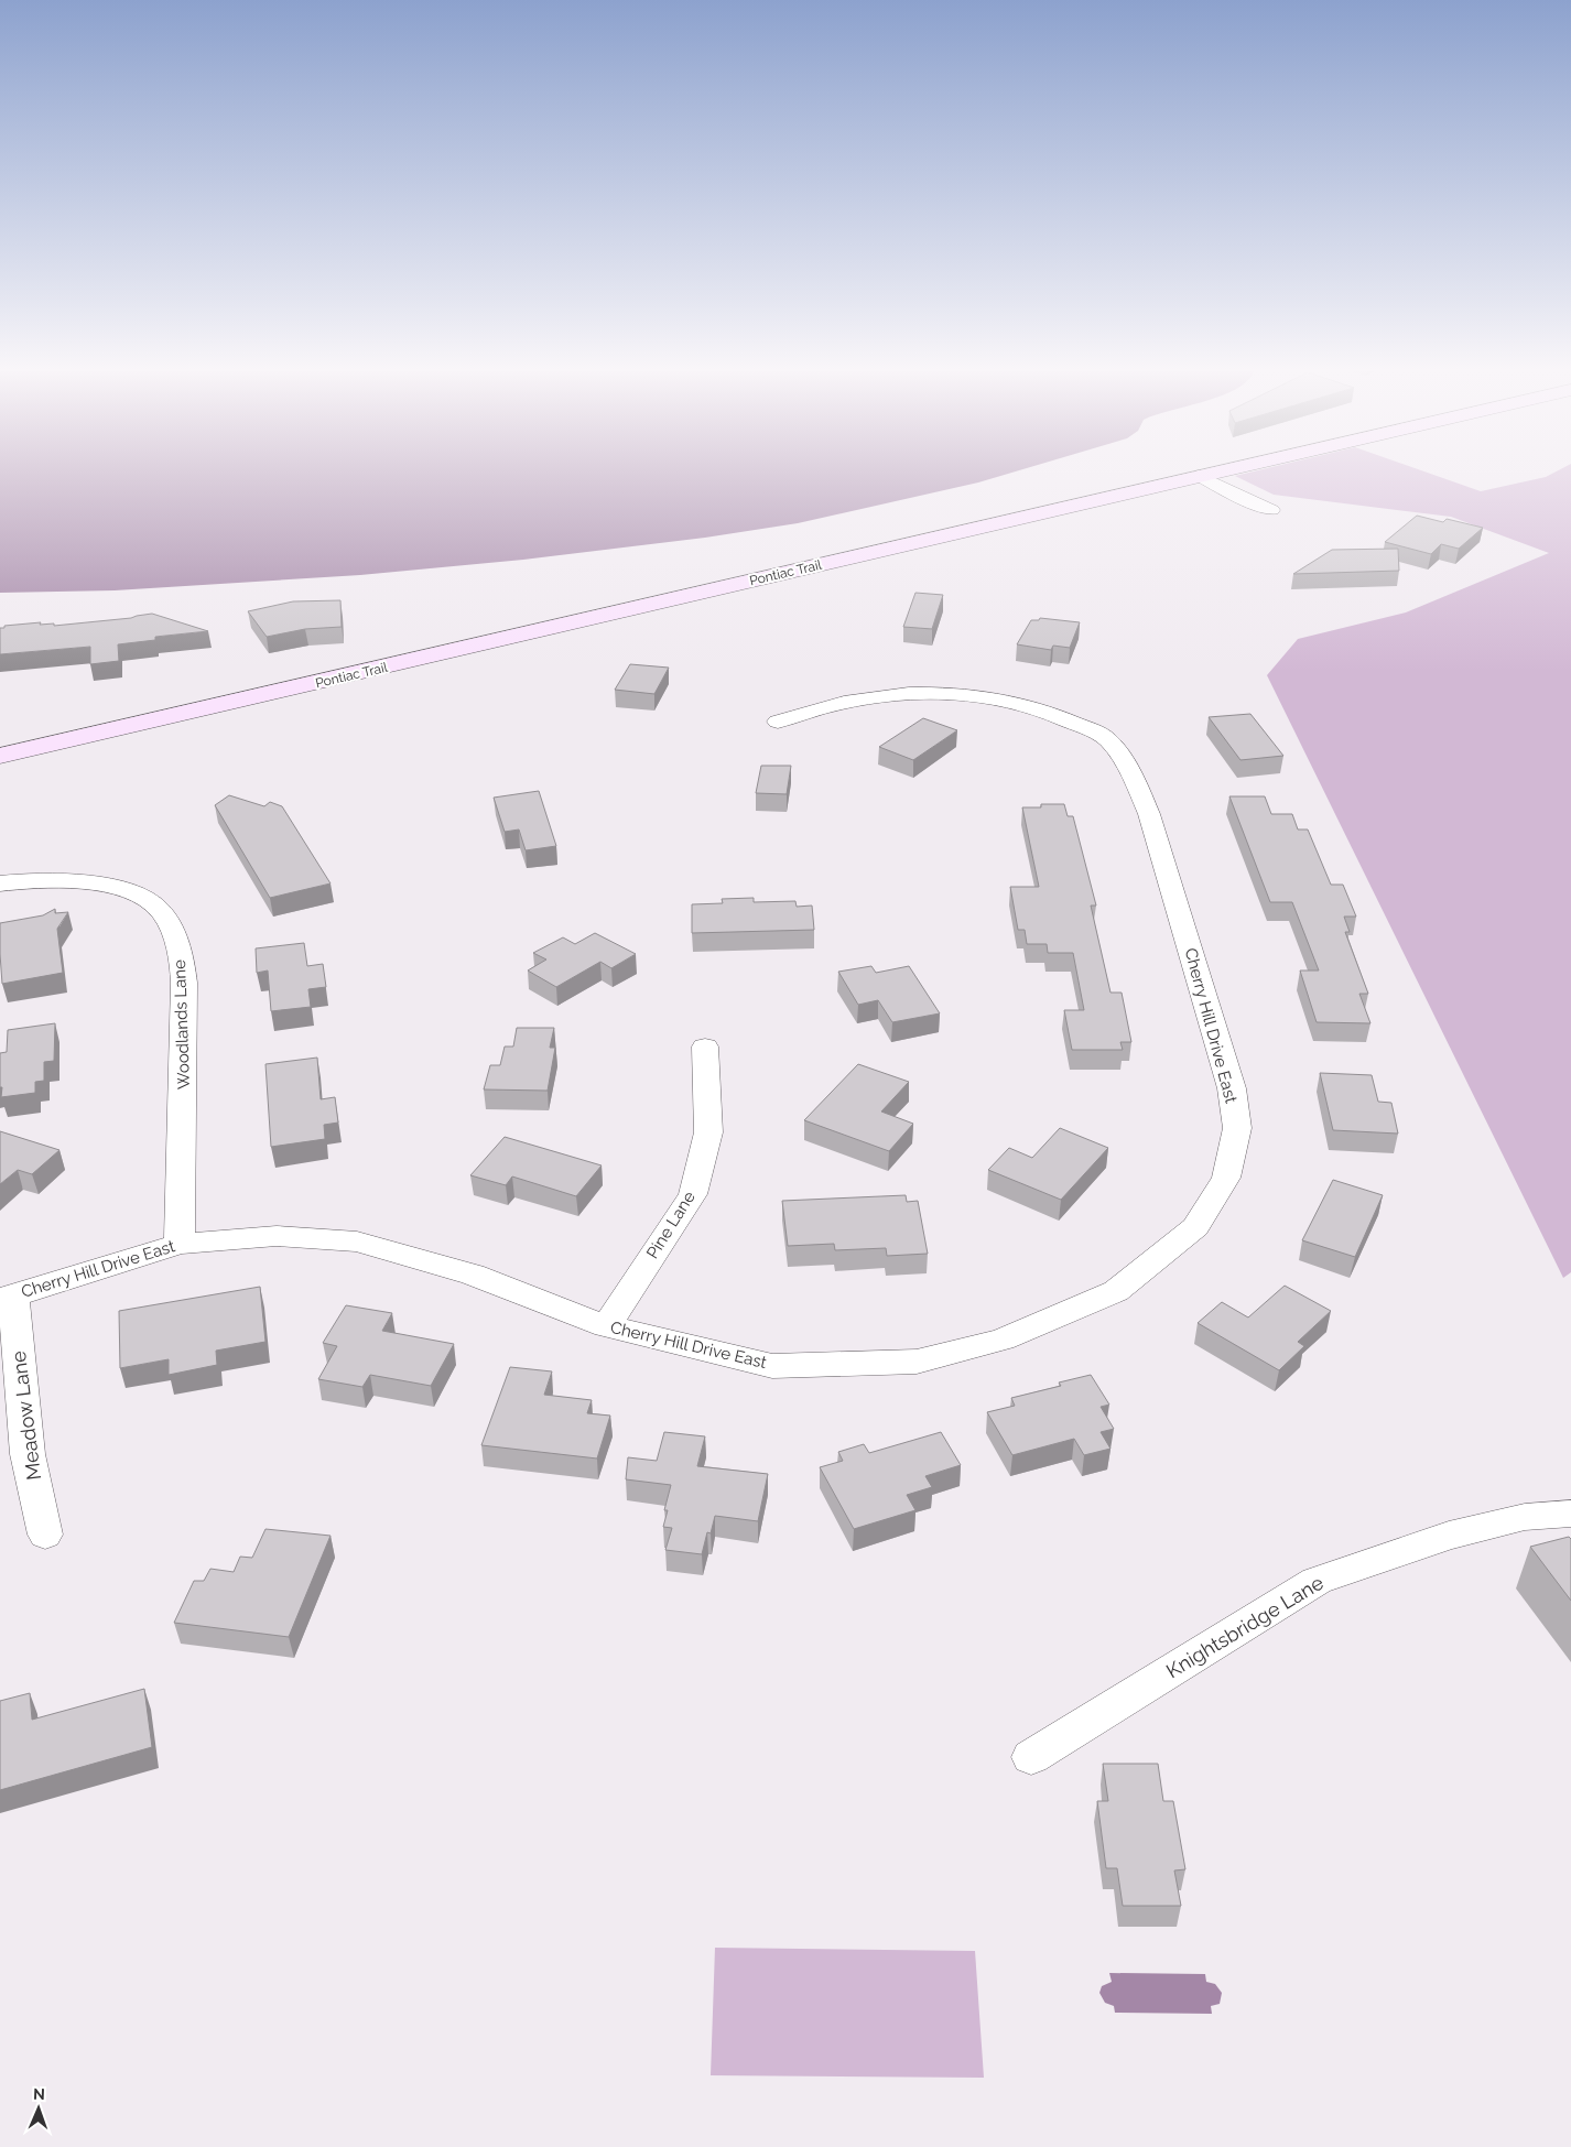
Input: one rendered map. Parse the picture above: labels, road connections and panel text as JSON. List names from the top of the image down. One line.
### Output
{"streets":{"main road":["Pontiac Trail"],"street":["Woodlands Lane","Cherry Hill Drive East","Pine Lane","Meadow Lane","Knightsbridge Lane"]},"crossings":[["Woodlands Lane","Cherry Hill Drive East"],["Cherry Hill Drive East","Pine Lane"],["Cherry Hill Drive East","Meadow Lane"]],"north":"top"}
